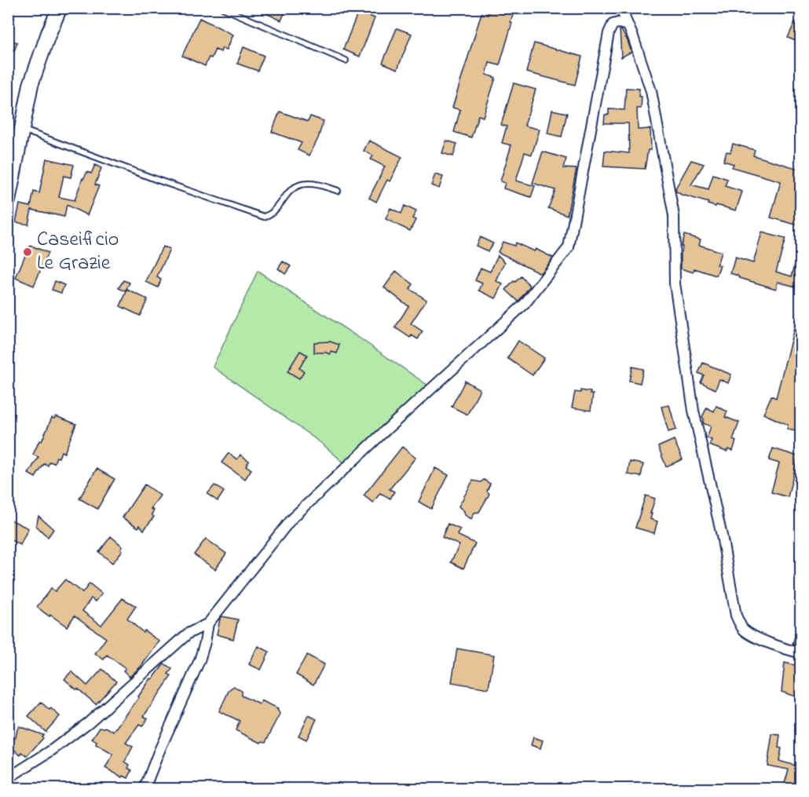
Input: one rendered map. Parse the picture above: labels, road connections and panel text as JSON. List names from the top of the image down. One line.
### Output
{"places":["Caseificio Le Grazie"]}
